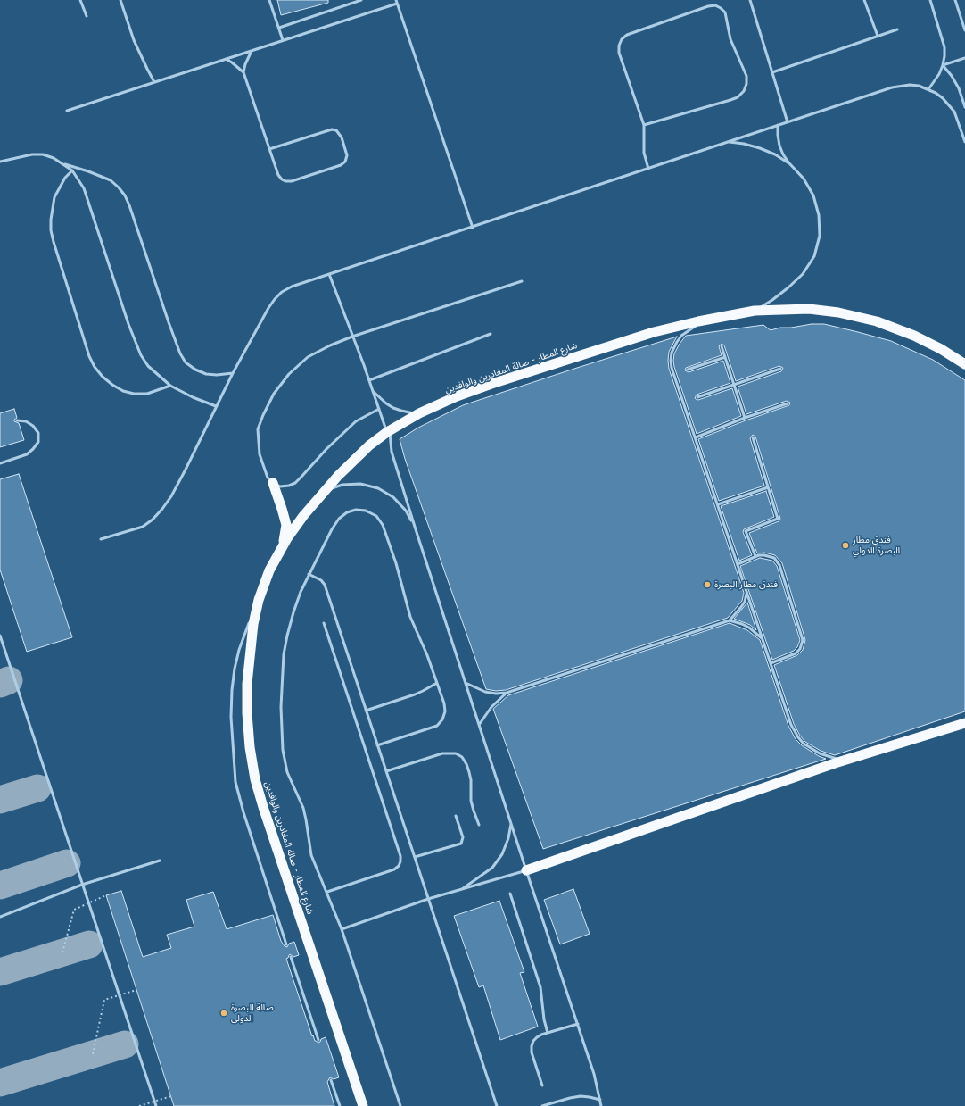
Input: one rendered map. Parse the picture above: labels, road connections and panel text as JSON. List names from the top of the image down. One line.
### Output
{"streets":{"highway":["شارع المطار - صالة المغادرين والوافدين"]},"places":["فندق مطار البصرة الدولي","فندق مطار البصرة","صالة البصرة الدولى"]}
